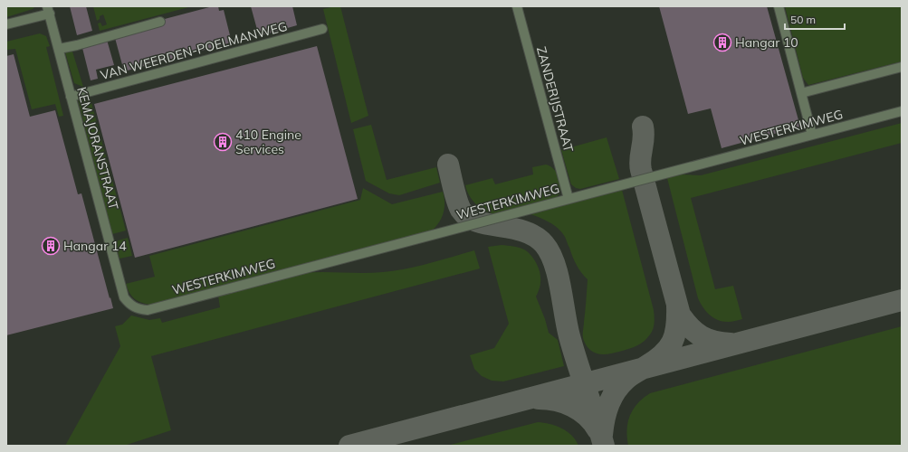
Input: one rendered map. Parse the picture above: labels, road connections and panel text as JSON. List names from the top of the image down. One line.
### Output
{"streets":{"street":["VAN WEERDEN-POELMANWEG","ZANDERIJSTRAAT","WESTERKIMWEG","KEMAJORANSTRAAT"]},"crossings":[["VAN WEERDEN-POELMANWEG","KEMAJORANSTRAAT"],["ZANDERIJSTRAAT","WESTERKIMWEG"],["WESTERKIMWEG","KEMAJORANSTRAAT"]],"places":{"building":["Hangar 10","410 Engine Services","Hangar 14"]},"scale_bar":"50 m"}
